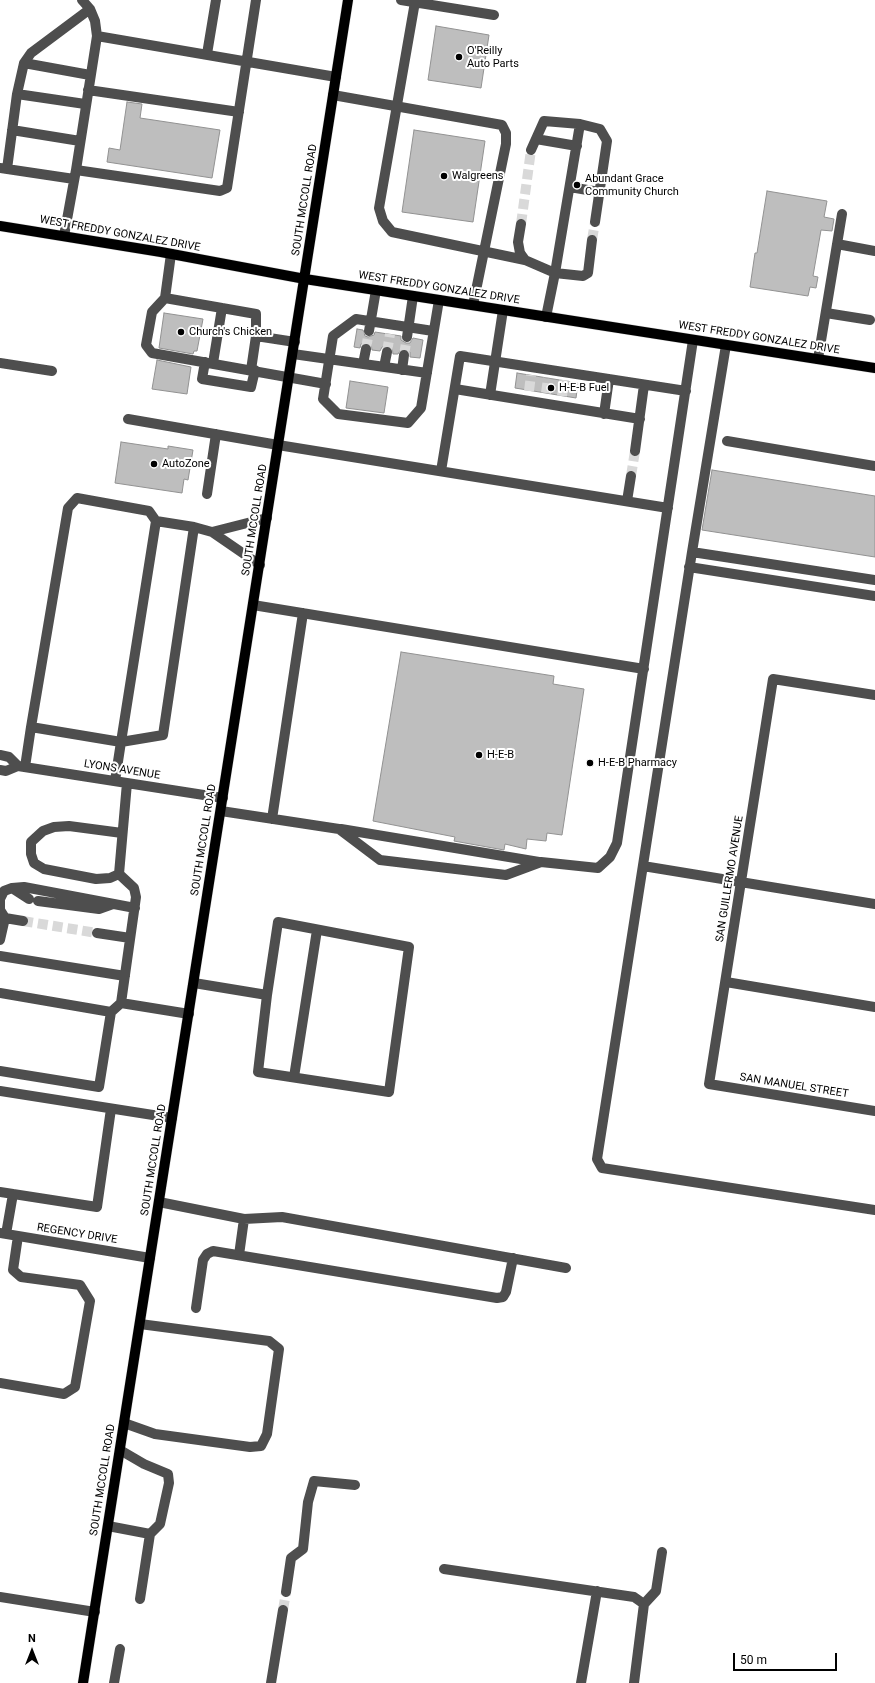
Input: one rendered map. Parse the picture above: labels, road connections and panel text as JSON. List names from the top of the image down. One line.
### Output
{"streets":{"main road":["SOUTH MCCOLL ROAD","WEST FREDDY GONZALEZ DRIVE"],"street":["LYONS AVENUE","SAN GUILLERMO AVENUE","SAN MANUEL STREET","REGENCY DRIVE"]},"crossings":[["SOUTH MCCOLL ROAD","WEST FREDDY GONZALEZ DRIVE"],["SOUTH MCCOLL ROAD","LYONS AVENUE"],["SOUTH MCCOLL ROAD","REGENCY DRIVE"],["SAN GUILLERMO AVENUE","SAN MANUEL STREET"]],"places":["O'Reilly Auto Parts","Walgreens","Abundant Grace Community Church","Church's Chicken","H-E-B Fuel","AutoZone","H-E-B","H-E-B Pharmacy"],"scale_bar":"50 m","north":"top"}
